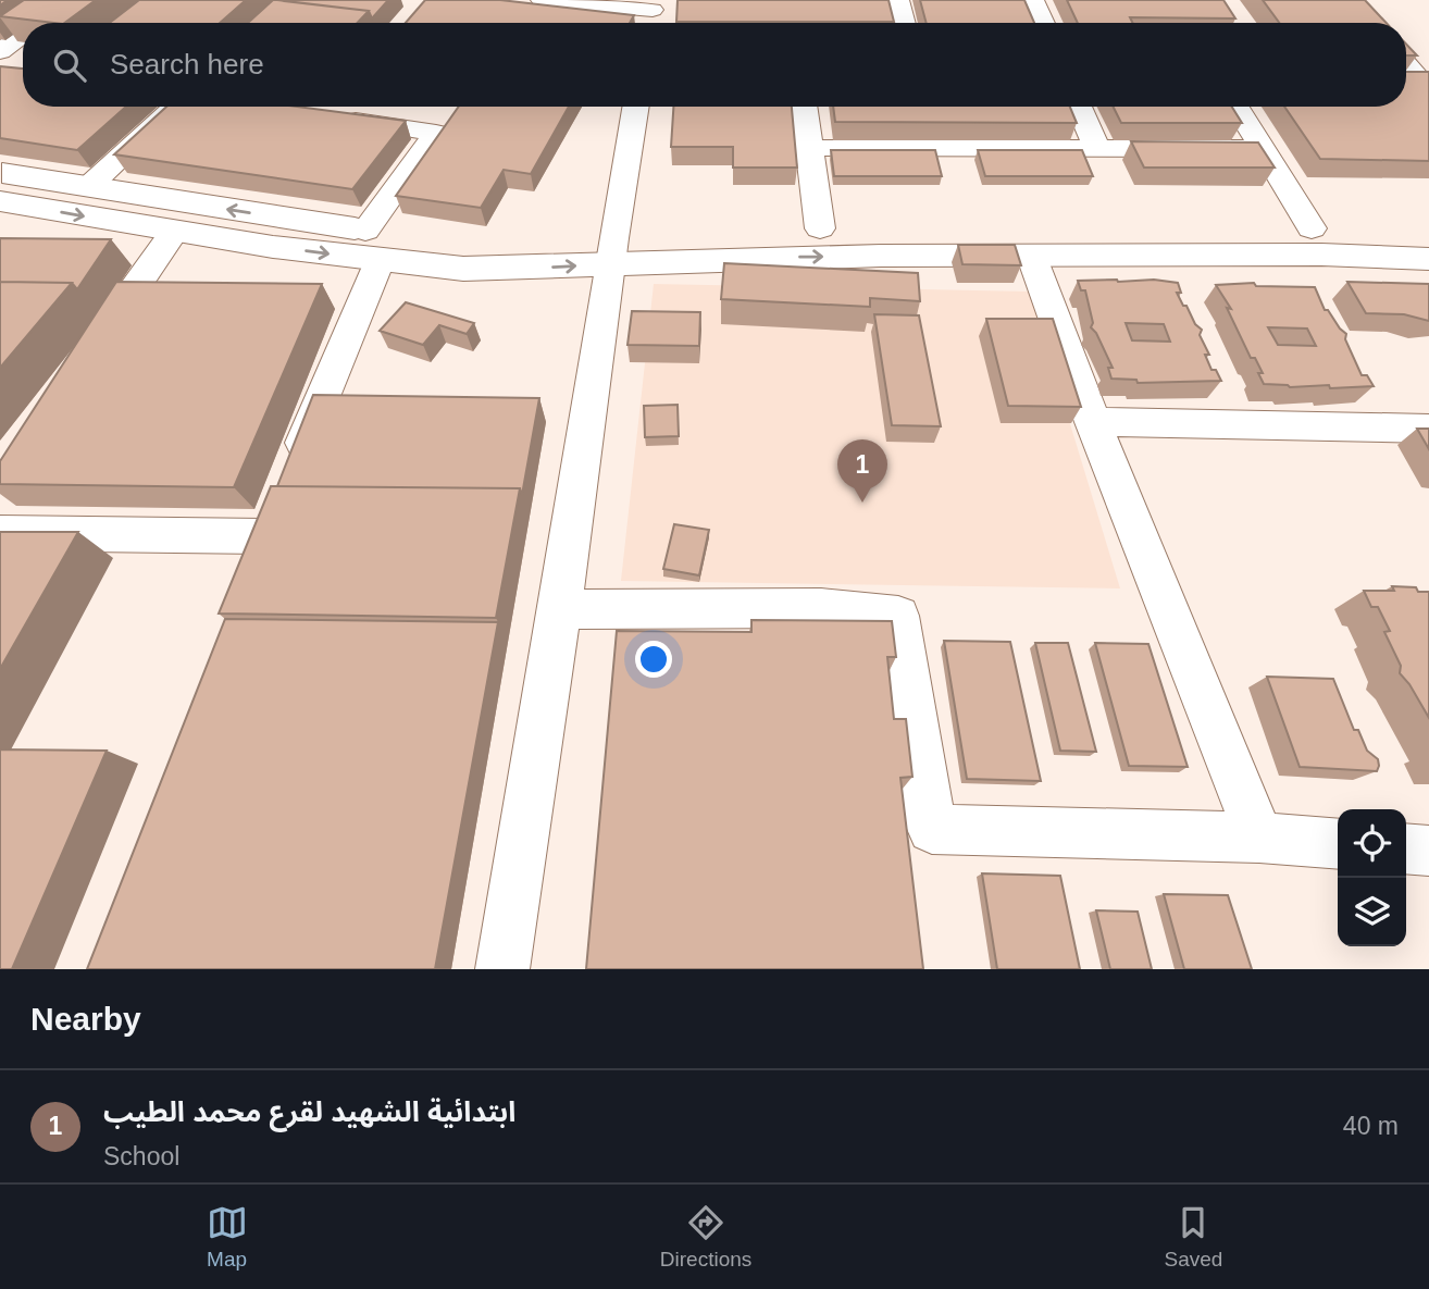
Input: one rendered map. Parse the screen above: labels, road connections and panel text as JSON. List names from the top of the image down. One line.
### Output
{"page":{"search":"Search here","pins":"1","heading":"Nearby","list":[{"mark":"1","name":"ابتدائية الشهيد لقرع محمد الطيب","note":"School","value":"40 m"}],"nav":["Map","Directions","Saved"]}}
